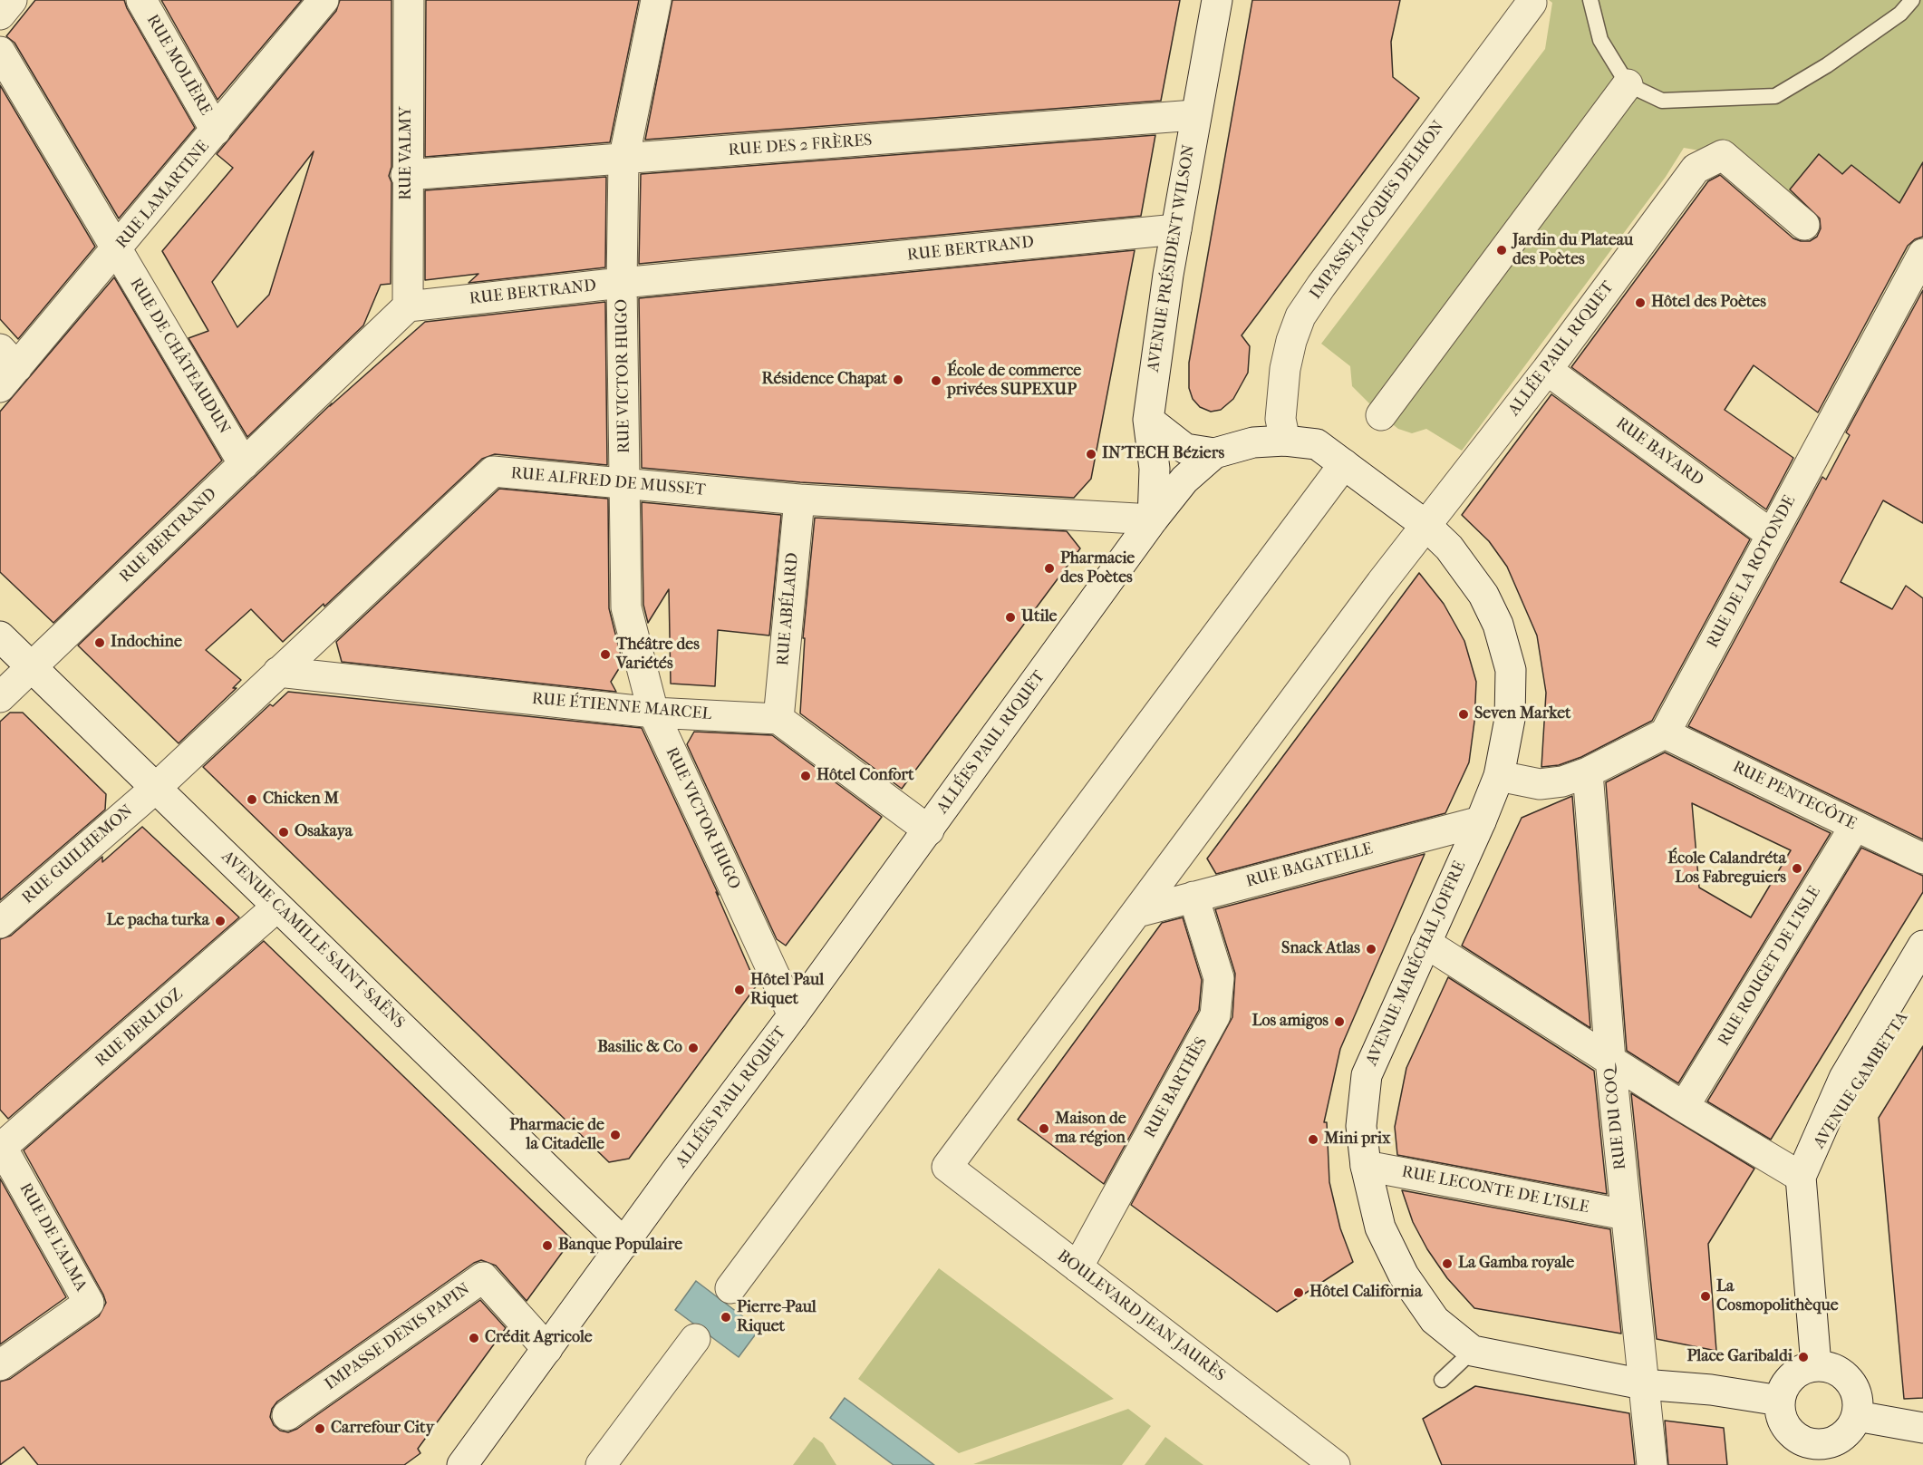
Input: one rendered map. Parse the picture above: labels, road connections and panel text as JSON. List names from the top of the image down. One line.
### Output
{"streets":{"street":["RUE MOLIÈRE","RUE DES 2 FRÈRES","RUE VALMY","RUE LAMARTINE","IMPASSE JACQUES DELHON","RUE BERTRAND","AVENUE PRÉSIDENT WILSON","ALLÉE PAUL RIQUET","RUE DE CHÂTEAUDUN","RUE VICTOR HUGO","RUE BAYARD","RUE ALFRED DE MUSSET","RUE DE LA ROTONDE","RUE ABÉLARD","RUE ÉTIENNE MARCEL","ALLÉES PAUL RIQUET","RUE PENTECÔTE","RUE GUILHEMON","RUE BAGATELLE","AVENUE CAMILLE SAINT-SAËNS","AVENUE MARÉCHAL JOFFRE","RUE ROUGET DE L'ISLE","RUE BERLIOZ","AVENUE GAMBETTA","RUE BARTHÈS","RUE DU COQ","RUE LECONTE DE L'ISLE","RUE DE L'ALMA","BOULEVARD JEAN JAURÈS","IMPASSE DENIS PAPIN"]},"crossings":[["RUE MOLIÈRE","RUE LAMARTINE"],["RUE DES 2 FRÈRES","RUE VALMY"],["RUE DES 2 FRÈRES","AVENUE PRÉSIDENT WILSON"],["RUE DES 2 FRÈRES","RUE VICTOR HUGO"],["RUE VALMY","RUE BERTRAND"],["RUE LAMARTINE","RUE DE CHÂTEAUDUN"],["IMPASSE JACQUES DELHON","AVENUE MARÉCHAL JOFFRE"],["RUE BERTRAND","AVENUE PRÉSIDENT WILSON"],["RUE BERTRAND","RUE DE CHÂTEAUDUN"],["RUE BERTRAND","RUE VICTOR HUGO"],["RUE BERTRAND","AVENUE CAMILLE SAINT-SAËNS"],["AVENUE PRÉSIDENT WILSON","RUE ALFRED DE MUSSET"],["AVENUE PRÉSIDENT WILSON","ALLÉES PAUL RIQUET"],["ALLÉE PAUL RIQUET","RUE BAYARD"],["ALLÉE PAUL RIQUET","AVENUE MARÉCHAL JOFFRE"],["RUE VICTOR HUGO","RUE ALFRED DE MUSSET"],["RUE VICTOR HUGO","RUE ÉTIENNE MARCEL"],["RUE VICTOR HUGO","ALLÉES PAUL RIQUET"],["RUE BAYARD","RUE DE LA ROTONDE"],["RUE ALFRED DE MUSSET","RUE ABÉLARD"],["RUE ALFRED DE MUSSET","RUE ÉTIENNE MARCEL"],["RUE ALFRED DE MUSSET","ALLÉES PAUL RIQUET"],["RUE ALFRED DE MUSSET","RUE GUILHEMON"],["RUE ALFRED DE MUSSET","AVENUE CAMILLE SAINT-SAËNS"],["RUE DE LA ROTONDE","RUE PENTECÔTE"],["RUE ABÉLARD","RUE ÉTIENNE MARCEL"],["ALLÉES PAUL RIQUET","AVENUE CAMILLE SAINT-SAËNS"],["ALLÉES PAUL RIQUET","IMPASSE DENIS PAPIN"],["RUE PENTECÔTE","RUE ROUGET DE L'ISLE"],["RUE GUILHEMON","AVENUE CAMILLE SAINT-SAËNS"],["RUE BAGATELLE","AVENUE MARÉCHAL JOFFRE"],["RUE BAGATELLE","RUE BARTHÈS"],["RUE BAGATELLE","BOULEVARD JEAN JAURÈS"],["AVENUE CAMILLE SAINT-SAËNS","RUE BERLIOZ"],["AVENUE MARÉCHAL JOFFRE","AVENUE GAMBETTA"],["AVENUE MARÉCHAL JOFFRE","RUE DU COQ"],["AVENUE MARÉCHAL JOFFRE","RUE LECONTE DE L'ISLE"],["RUE BERLIOZ","RUE DE L'ALMA"],["RUE BARTHÈS","BOULEVARD JEAN JAURÈS"],["RUE DU COQ","RUE LECONTE DE L'ISLE"]],"places":["Jardin du Plateau des Poètes","Hôtel des Poètes","Résidence Chapat","École de commerce privées SUPEXUP","IN'TECH Béziers","Pharmacie des Poètes","Utile","Indochine","Théâtre des Variétés","Seven Market","Hôtel Confort","Chicken M","Osakaya","École Calandréta Los Fabreguiers","Le pacha turka","Snack Atlas","Hôtel Paul Riquet","Los amigos","Basilic & Co","Maison de ma région","Pharmacie de la Citadelle","Mini prix","Banque Populaire","La Gamba royale","Hôtel California","La Cosmopolithèque","Pierre-Paul Riquet","Crédit Agricole","Place Garibaldi","Carrefour City"]}
